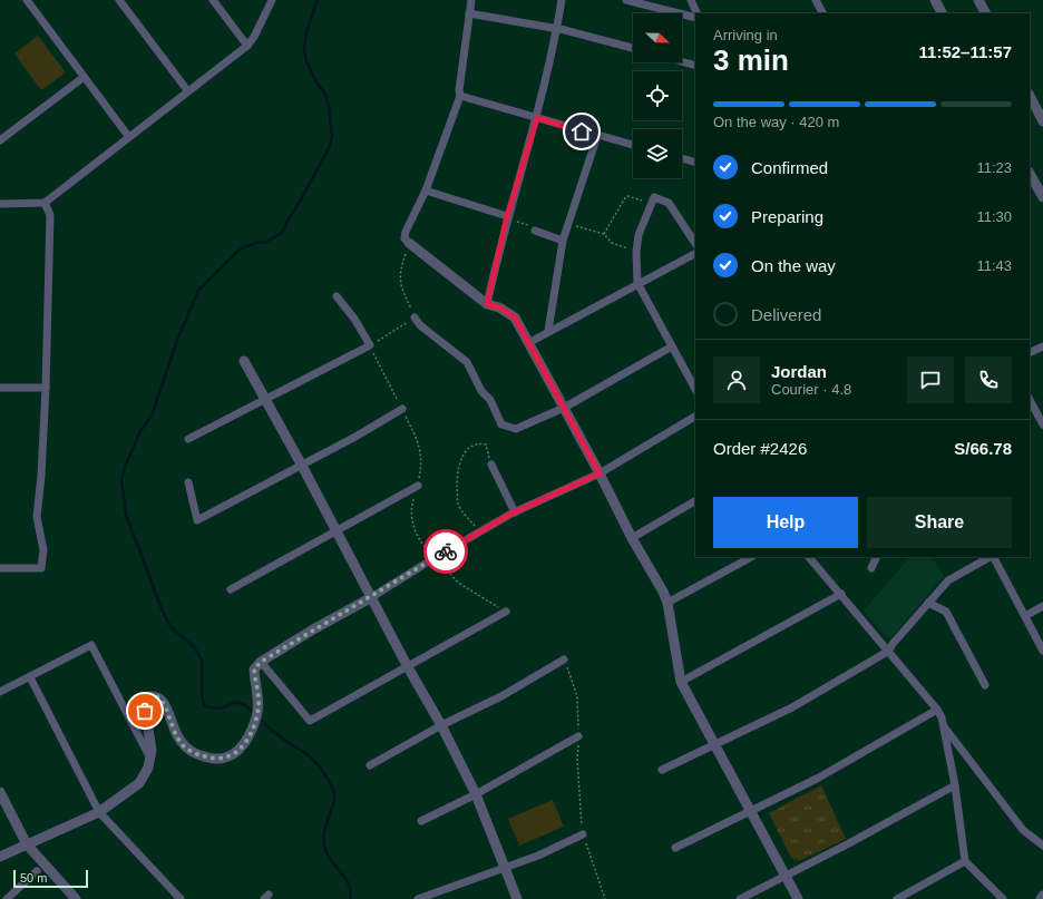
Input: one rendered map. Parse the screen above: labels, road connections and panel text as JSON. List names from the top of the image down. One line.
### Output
{"scale_bar":"50 m","north":"right","page":{"heading":["3 min","Arriving in","11:52–11:57"],"panel":["Jordan","Courier · 4.8","Order #2426","S/66.78"],"bar":"On the way · 420 m","list":[["Confirmed","11:23"],["Preparing","11:30"],["On the way","11:43"],"Delivered"],"buttons":["Help","Share"],"scale":"50 m"}}
